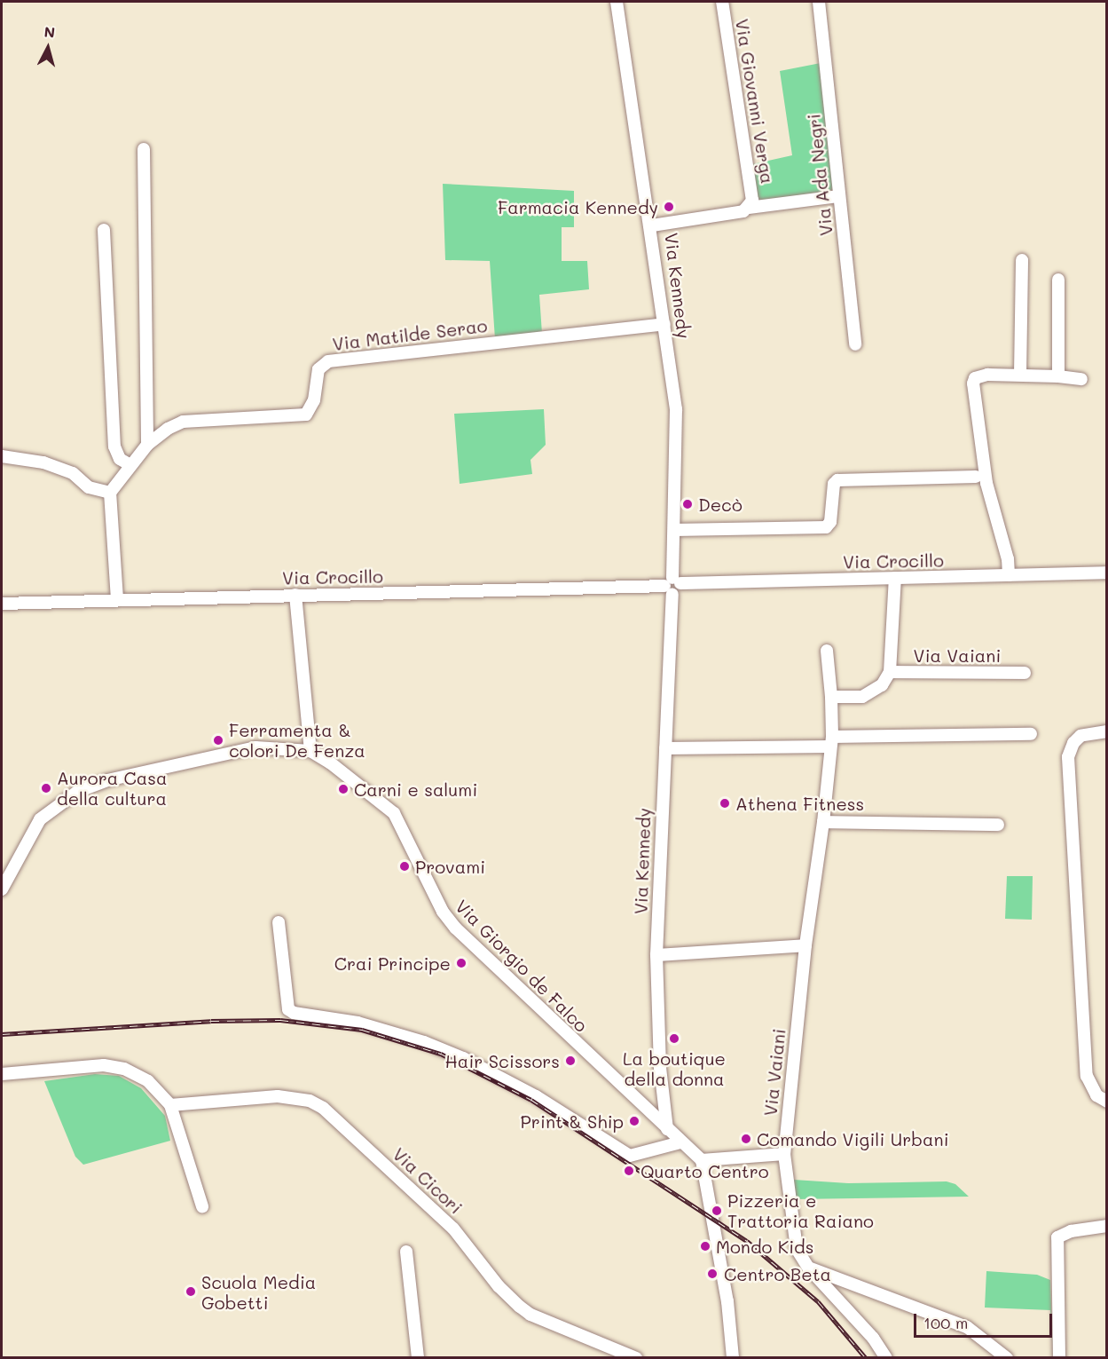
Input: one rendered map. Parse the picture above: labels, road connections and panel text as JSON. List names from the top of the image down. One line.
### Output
{"streets":{"street":["Via Giovanni Verga","Via Ada Negri","Via Kennedy","Via Matilde Serao","Via Crocillo","Via Vaiani","Via Giorgio de Falco","Via Cicori"]},"crossings":[["Via Kennedy","Via Matilde Serao"],["Via Kennedy","Via Crocillo"],["Via Kennedy","Via Giorgio de Falco"],["Via Crocillo","Via Vaiani"]],"places":["Farmacia Kennedy","Decò","Ferramenta & colori De Fenza","Aurora Casa della cultura","Carni e salumi","Athena Fitness","Provami","Crai Principe","La boutique della donna","Hair Scissors","Print & Ship","Comando Vigili Urbani","Quarto Centro","Pizzeria e Trattoria Raiano","Mondo Kids","Centro Beta","Scuola Media Gobetti"],"scale_bar":"100 m","north":"top"}
